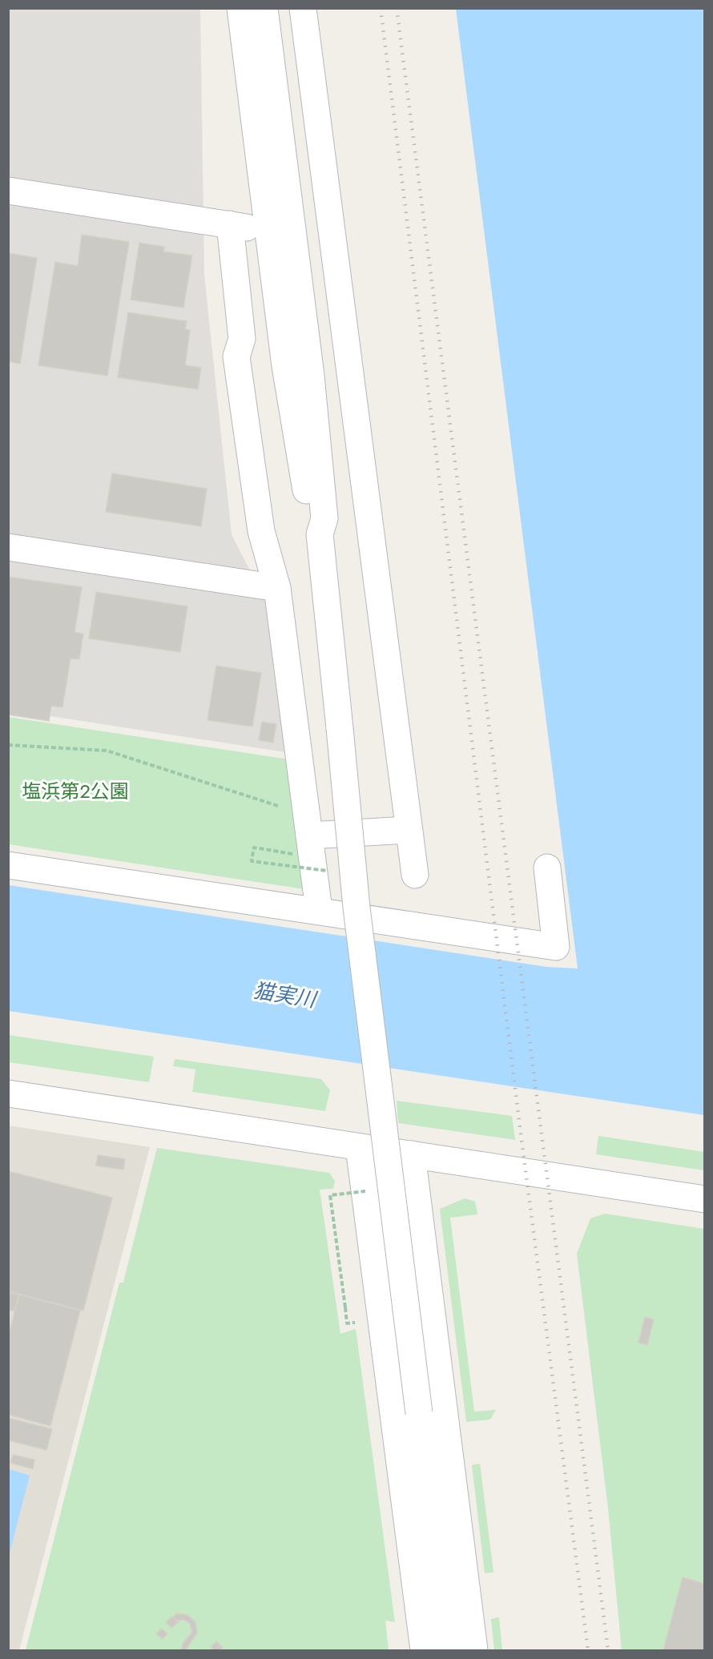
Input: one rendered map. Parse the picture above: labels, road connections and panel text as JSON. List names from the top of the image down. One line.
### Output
{"water":["猫実川"],"parks":["塩浜第2公園"]}
